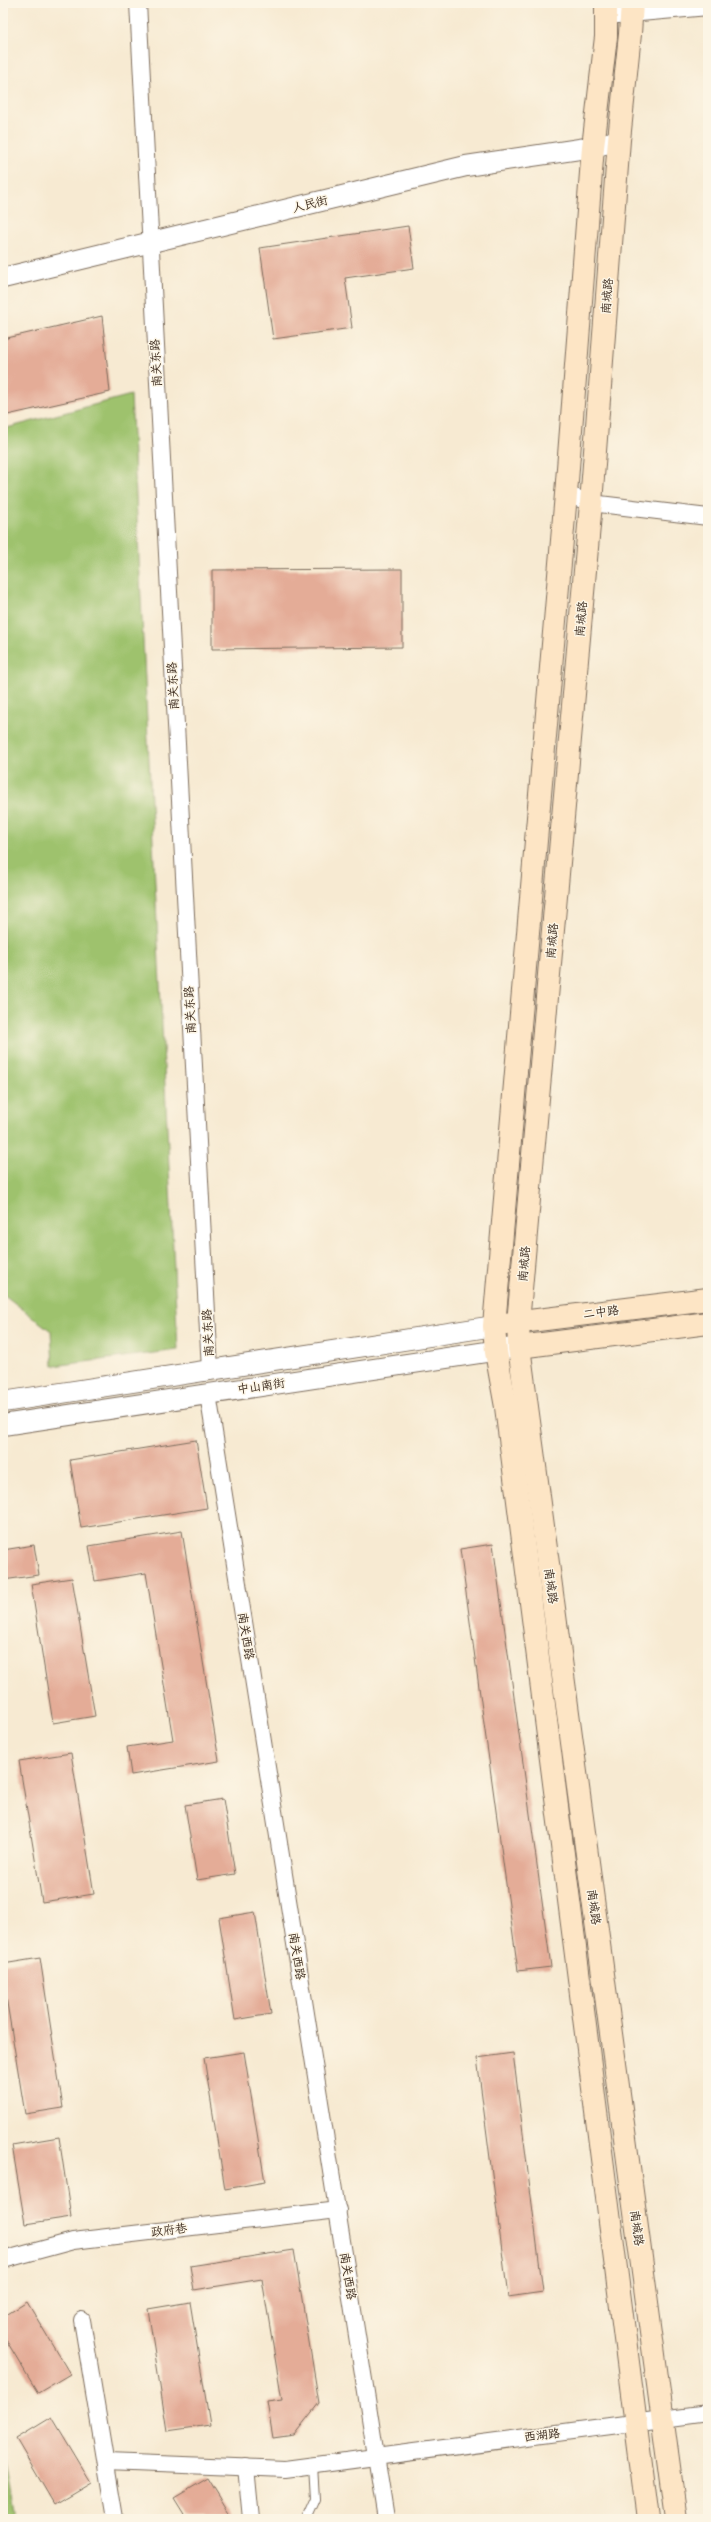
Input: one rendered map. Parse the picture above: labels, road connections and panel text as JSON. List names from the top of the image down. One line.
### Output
{"streets":{"main road":["南城路","二中路"],"street":["人民街","南关东路","中山南街","南关西路","政府巷","西湖路"]},"crossings":[["人民街","南城路"],["人民街","南关东路"],["南城路","二中路"],["南城路","中山南街"],["南城路","西湖路"],["南关东路","中山南街"],["二中路","中山南街"],["中山南街","南关西路"],["南关西路","政府巷"],["南关西路","西湖路"]]}
